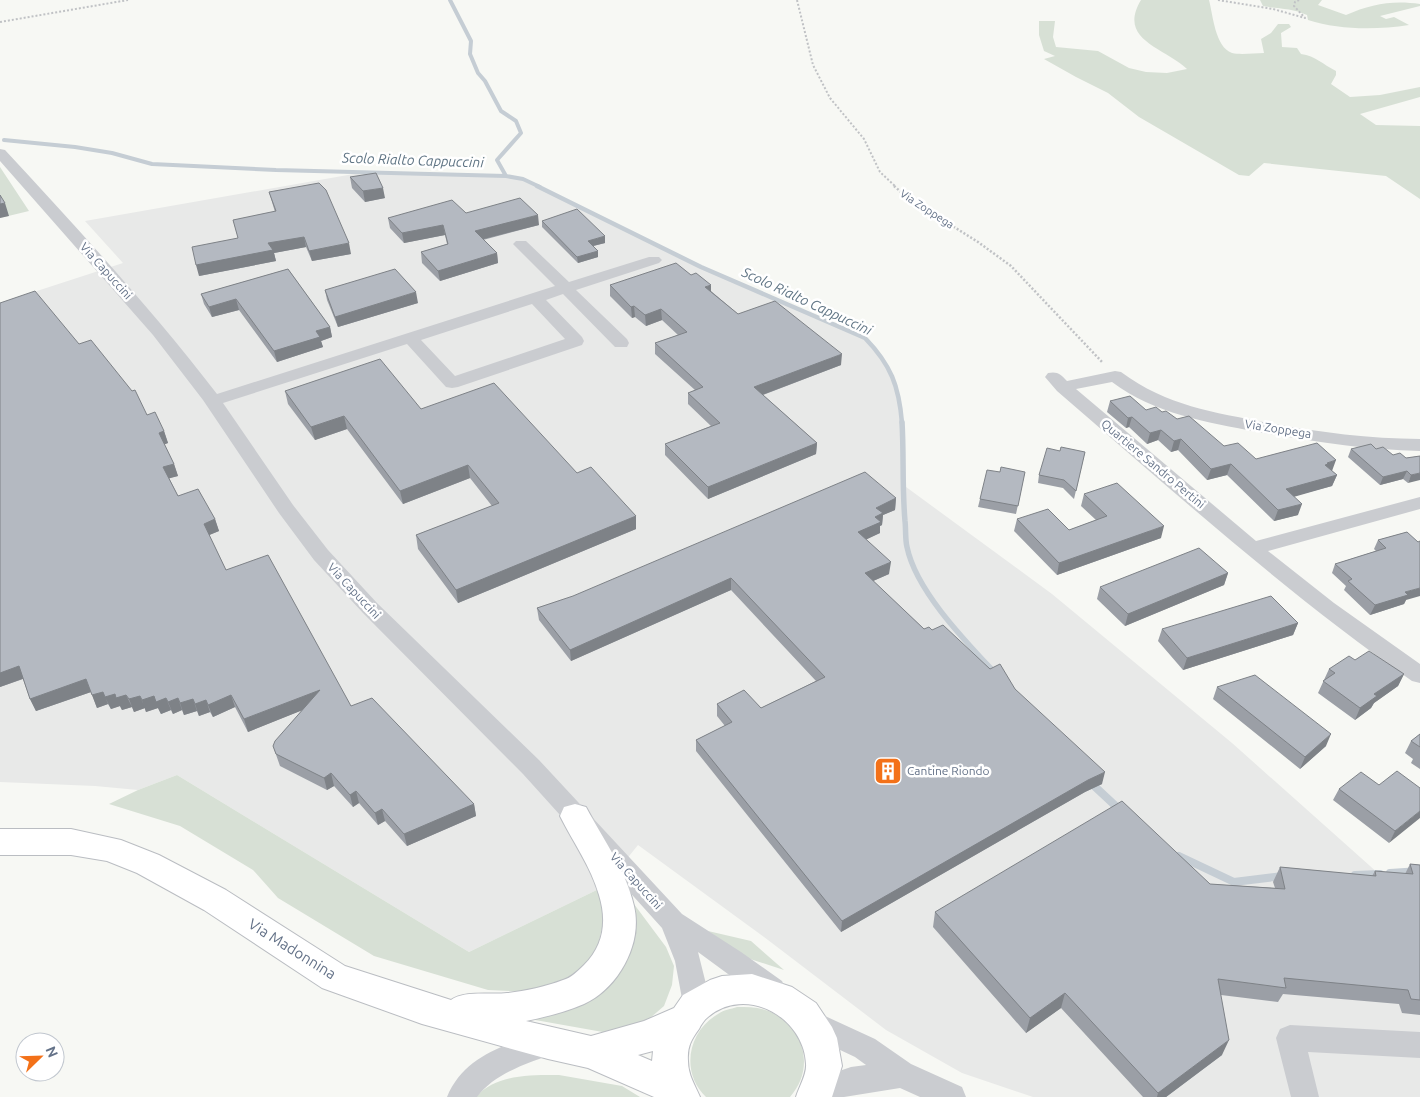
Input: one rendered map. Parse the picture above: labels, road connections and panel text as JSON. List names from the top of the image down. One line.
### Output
{"streets":{"main road":["Via Madonnina"],"street":["Via Zoppega","Via Capuccini","Quartiere Sandro Pertini"]},"crossings":[["Via Zoppega","Quartiere Sandro Pertini"],["Via Capuccini","Via Madonnina"]],"water":["Scolo Rialto Cappuccini"],"places":{"building":["Cantine Riondo"]},"north":"top right"}
